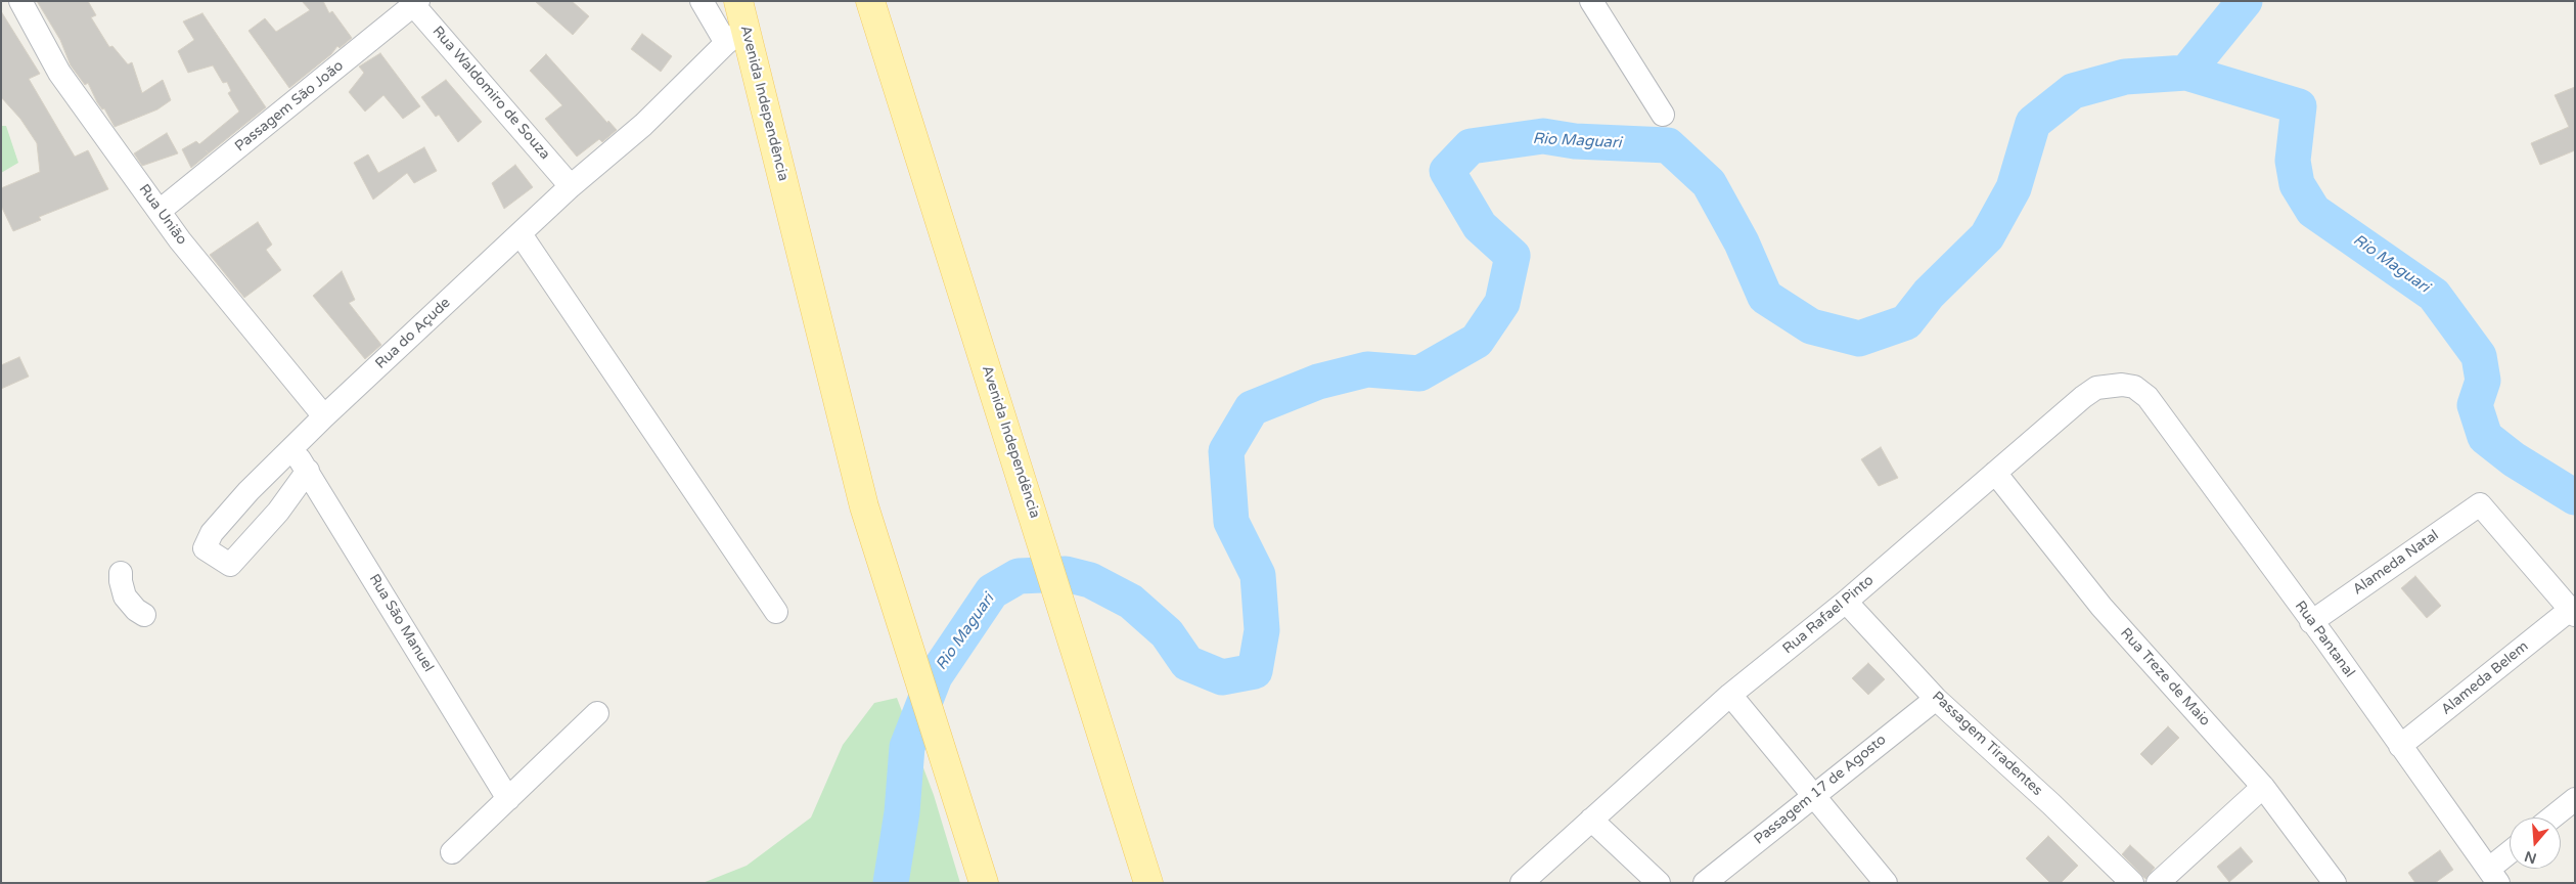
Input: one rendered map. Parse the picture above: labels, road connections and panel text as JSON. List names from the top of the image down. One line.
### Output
{"streets":{"main road":["Avenida Independência"],"street":["Rua Waldomiro de Souza","Passagem São João","Rua União","Rua do Açude","Alameda Natal","Rua Rafael Pinto","Rua São Manuel","Rua Pantanal","Rua Treze de Maio","Alameda Belem","Passagem Tiradentes","Passagem 17 de Agosto"]},"crossings":[["Rua Waldomiro de Souza","Passagem São João"],["Rua Waldomiro de Souza","Rua do Açude"],["Avenida Independência","Rua do Açude"],["Passagem São João","Rua União"],["Rua União","Rua do Açude"],["Rua do Açude","Rua São Manuel"],["Alameda Natal","Rua Pantanal"],["Alameda Natal","Alameda Belem"],["Rua Rafael Pinto","Rua Pantanal"],["Rua Rafael Pinto","Rua Treze de Maio"],["Rua Rafael Pinto","Passagem Tiradentes"],["Rua Pantanal","Alameda Belem"],["Passagem Tiradentes","Passagem 17 de Agosto"]],"water":["Rio Maguari"],"north":"bottom"}
